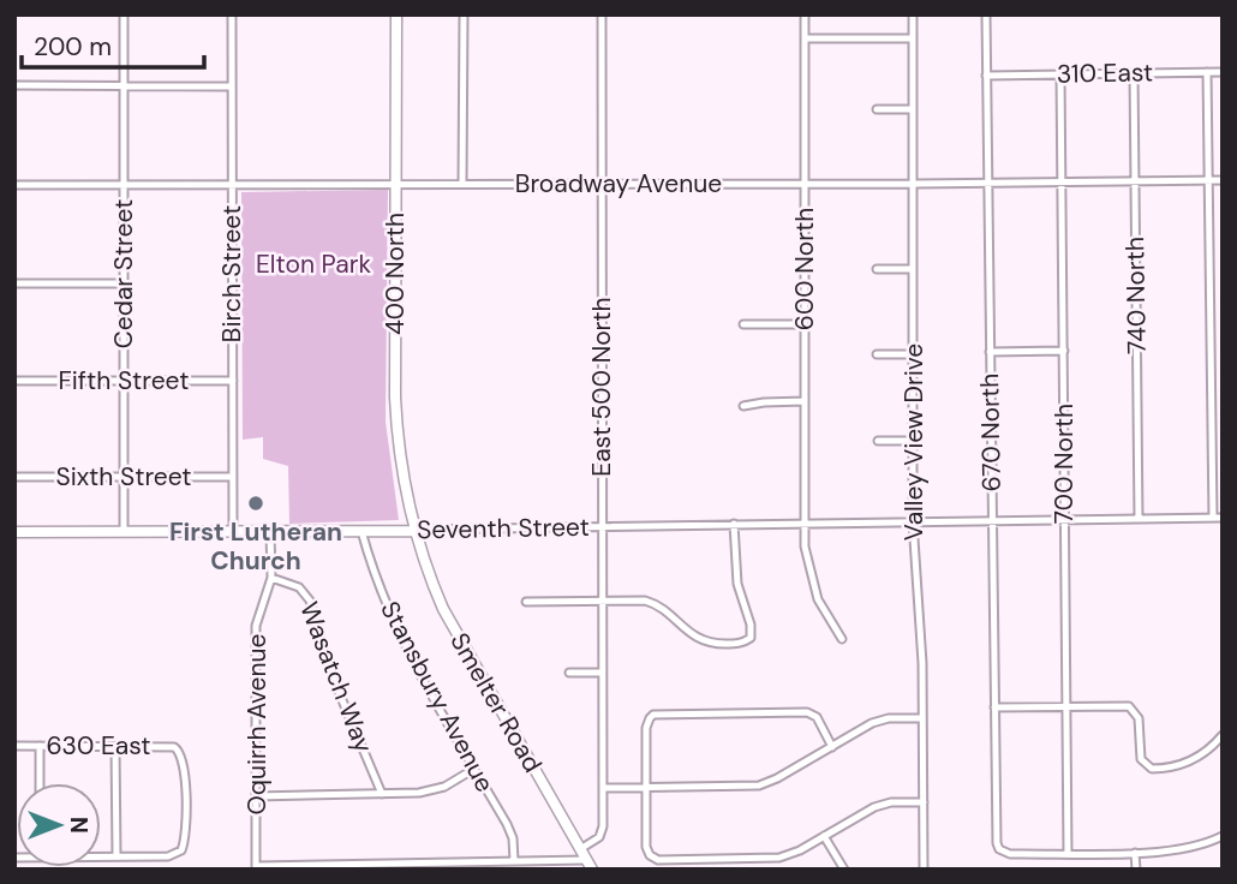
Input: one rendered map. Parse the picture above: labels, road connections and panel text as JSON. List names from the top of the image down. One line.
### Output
{"streets":{"street":["310 East","Broadway Avenue","600 North","Cedar Street","Birch Street","400 North","740 North","Fifth Street","East 500 North","670 North","Valley View Drive","700 North","Sixth Street","Seventh Street","Wasatch Way","Stansbury Avenue","Smelter Road","Oquirrh Avenue","630 East"]},"crossings":[["310 East","740 North"],["310 East","670 North"],["310 East","700 North"],["Broadway Avenue","600 North"],["Broadway Avenue","Cedar Street"],["Broadway Avenue","Birch Street"],["Broadway Avenue","400 North"],["Broadway Avenue","740 North"],["Broadway Avenue","East 500 North"],["Broadway Avenue","670 North"],["Broadway Avenue","Valley View Drive"],["Broadway Avenue","700 North"],["600 North","Seventh Street"],["Cedar Street","Fifth Street"],["Cedar Street","Sixth Street"],["Cedar Street","Seventh Street"],["Birch Street","Fifth Street"],["Birch Street","Sixth Street"],["Birch Street","Seventh Street"],["400 North","Seventh Street"],["400 North","Smelter Road"],["740 North","Seventh Street"],["East 500 North","Seventh Street"],["East 500 North","Smelter Road"],["670 North","700 North"],["670 North","Seventh Street"],["Valley View Drive","Seventh Street"],["700 North","Seventh Street"],["Seventh Street","Stansbury Avenue"],["Seventh Street","Smelter Road"],["Seventh Street","Oquirrh Avenue"],["Wasatch Way","Oquirrh Avenue"]],"parks":["Elton Park"],"places":["First Lutheran Church"],"scale_bar":"200 m","north":"right"}
